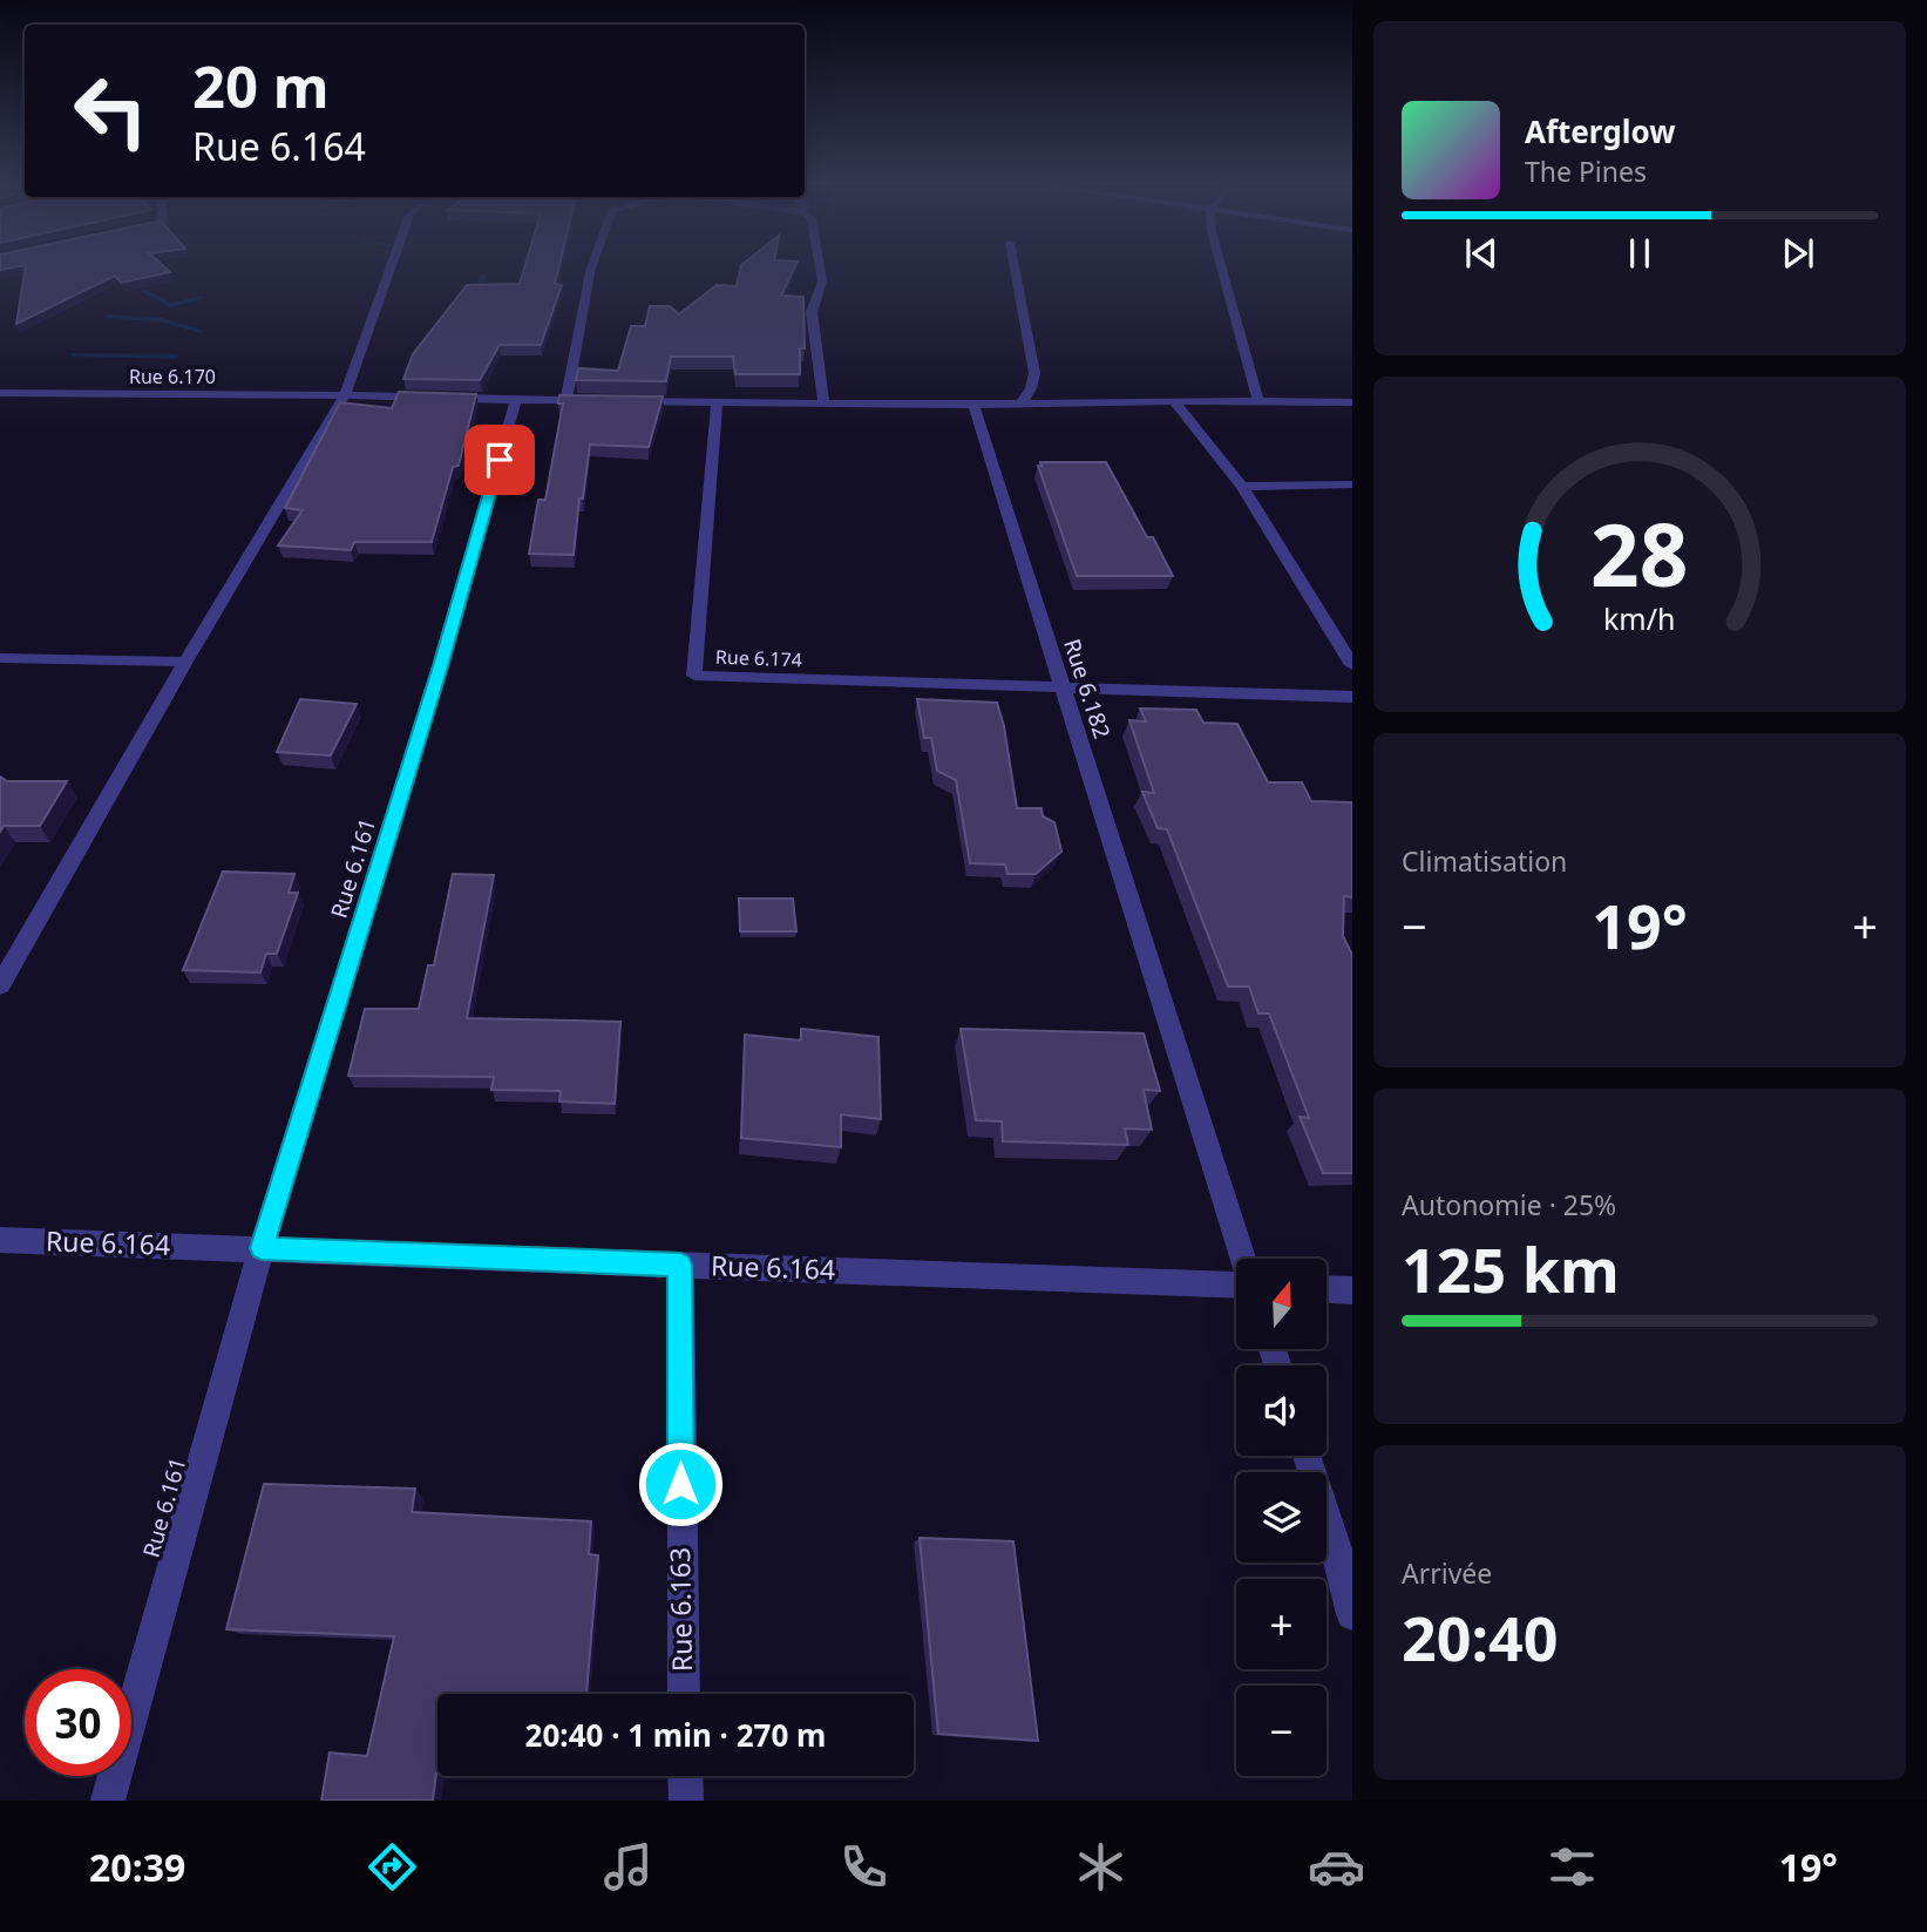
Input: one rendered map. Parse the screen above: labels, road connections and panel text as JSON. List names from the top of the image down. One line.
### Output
{"streets":{"street":["Rue 6.170","Rue 6.174","Rue 6.182","Rue 6.161","Rue 6.164","Rue 6.163"]},"crossings":[["Rue 6.170","Rue 6.161"],["Rue 6.174","Rue 6.182"],["Rue 6.161","Rue 6.164"],["Rue 6.164","Rue 6.163"]],"north":"top","page":{"turn":["20 m","Rue 6.164"],"song":["Afterglow","The Pines"],"tile":["Climatisation",["Autonomie · 25%","125 km"],["Arrivée","20:40"]],"heat":["−","19°","+"],"map_buttons":["+","−"],"limit":"30","trip":"20:40 · 1 min · 270 m","tabs":["20:39","19°"],"gauge":["28","km/h"]}}
